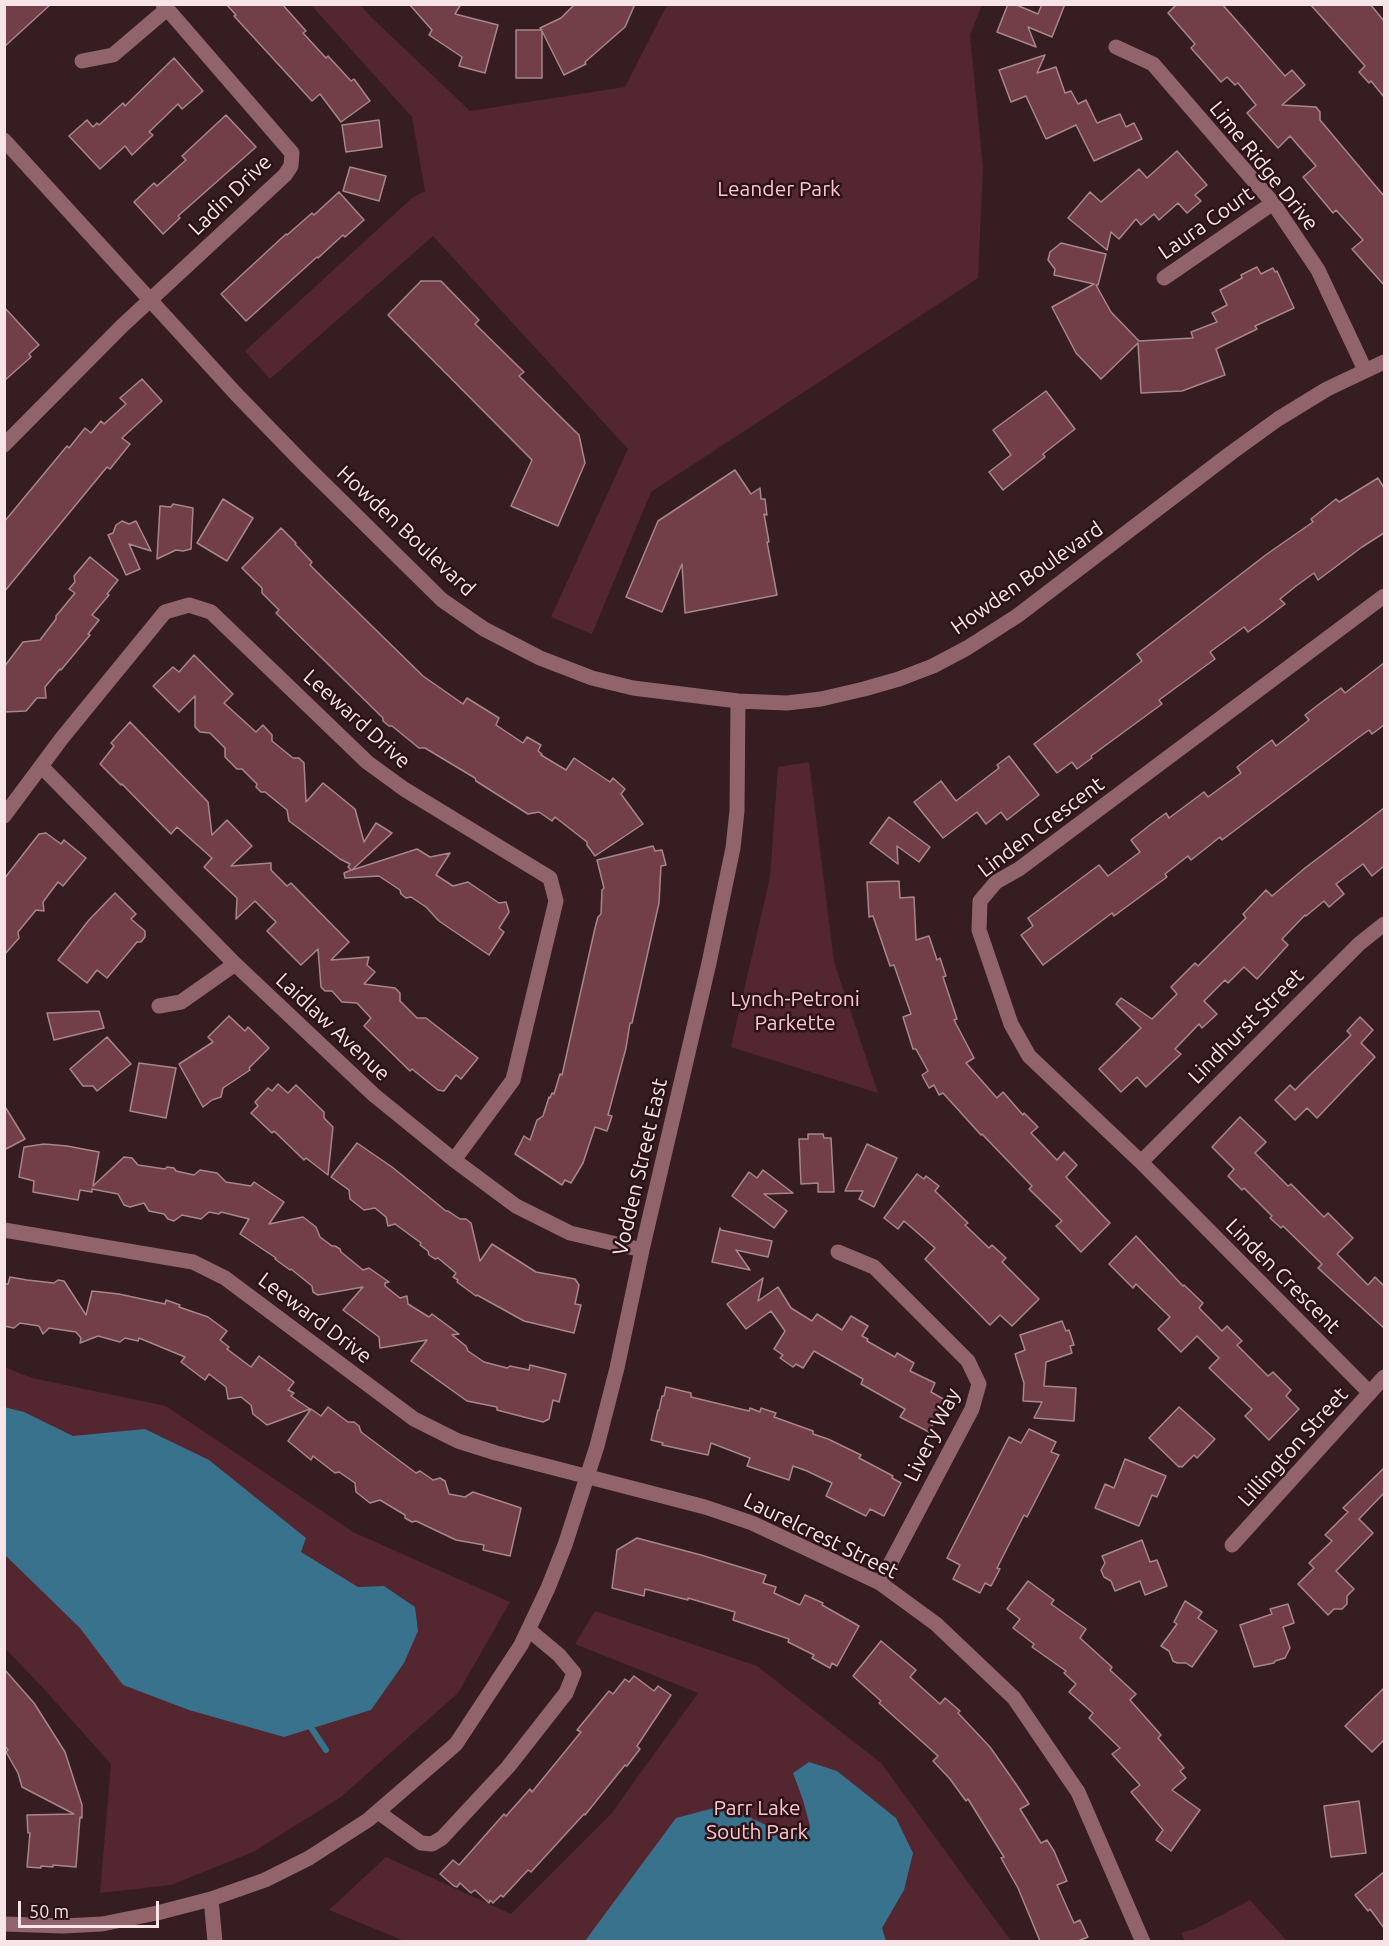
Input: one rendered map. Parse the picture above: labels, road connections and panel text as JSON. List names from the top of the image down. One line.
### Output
{"streets":{"street":["Lime Ridge Drive","Ladin Drive","Laura Court","Howden Boulevard","Leeward Drive","Linden Crescent","Lindhurst Street","Laidlaw Avenue","Vodden Street East","Livery Way","Lillington Street","Laurelcrest Street"]},"crossings":[["Lime Ridge Drive","Laura Court"],["Lime Ridge Drive","Howden Boulevard"],["Ladin Drive","Howden Boulevard"],["Howden Boulevard","Vodden Street East"],["Leeward Drive","Laidlaw Avenue"],["Leeward Drive","Vodden Street East"],["Leeward Drive","Laurelcrest Street"],["Linden Crescent","Lindhurst Street"],["Linden Crescent","Lillington Street"],["Laidlaw Avenue","Vodden Street East"],["Vodden Street East","Laurelcrest Street"],["Livery Way","Laurelcrest Street"]],"parks":["Leander Park","Lynch-Petroni Parkette","Parr Lake South Park"],"scale_bar":"50 m"}
